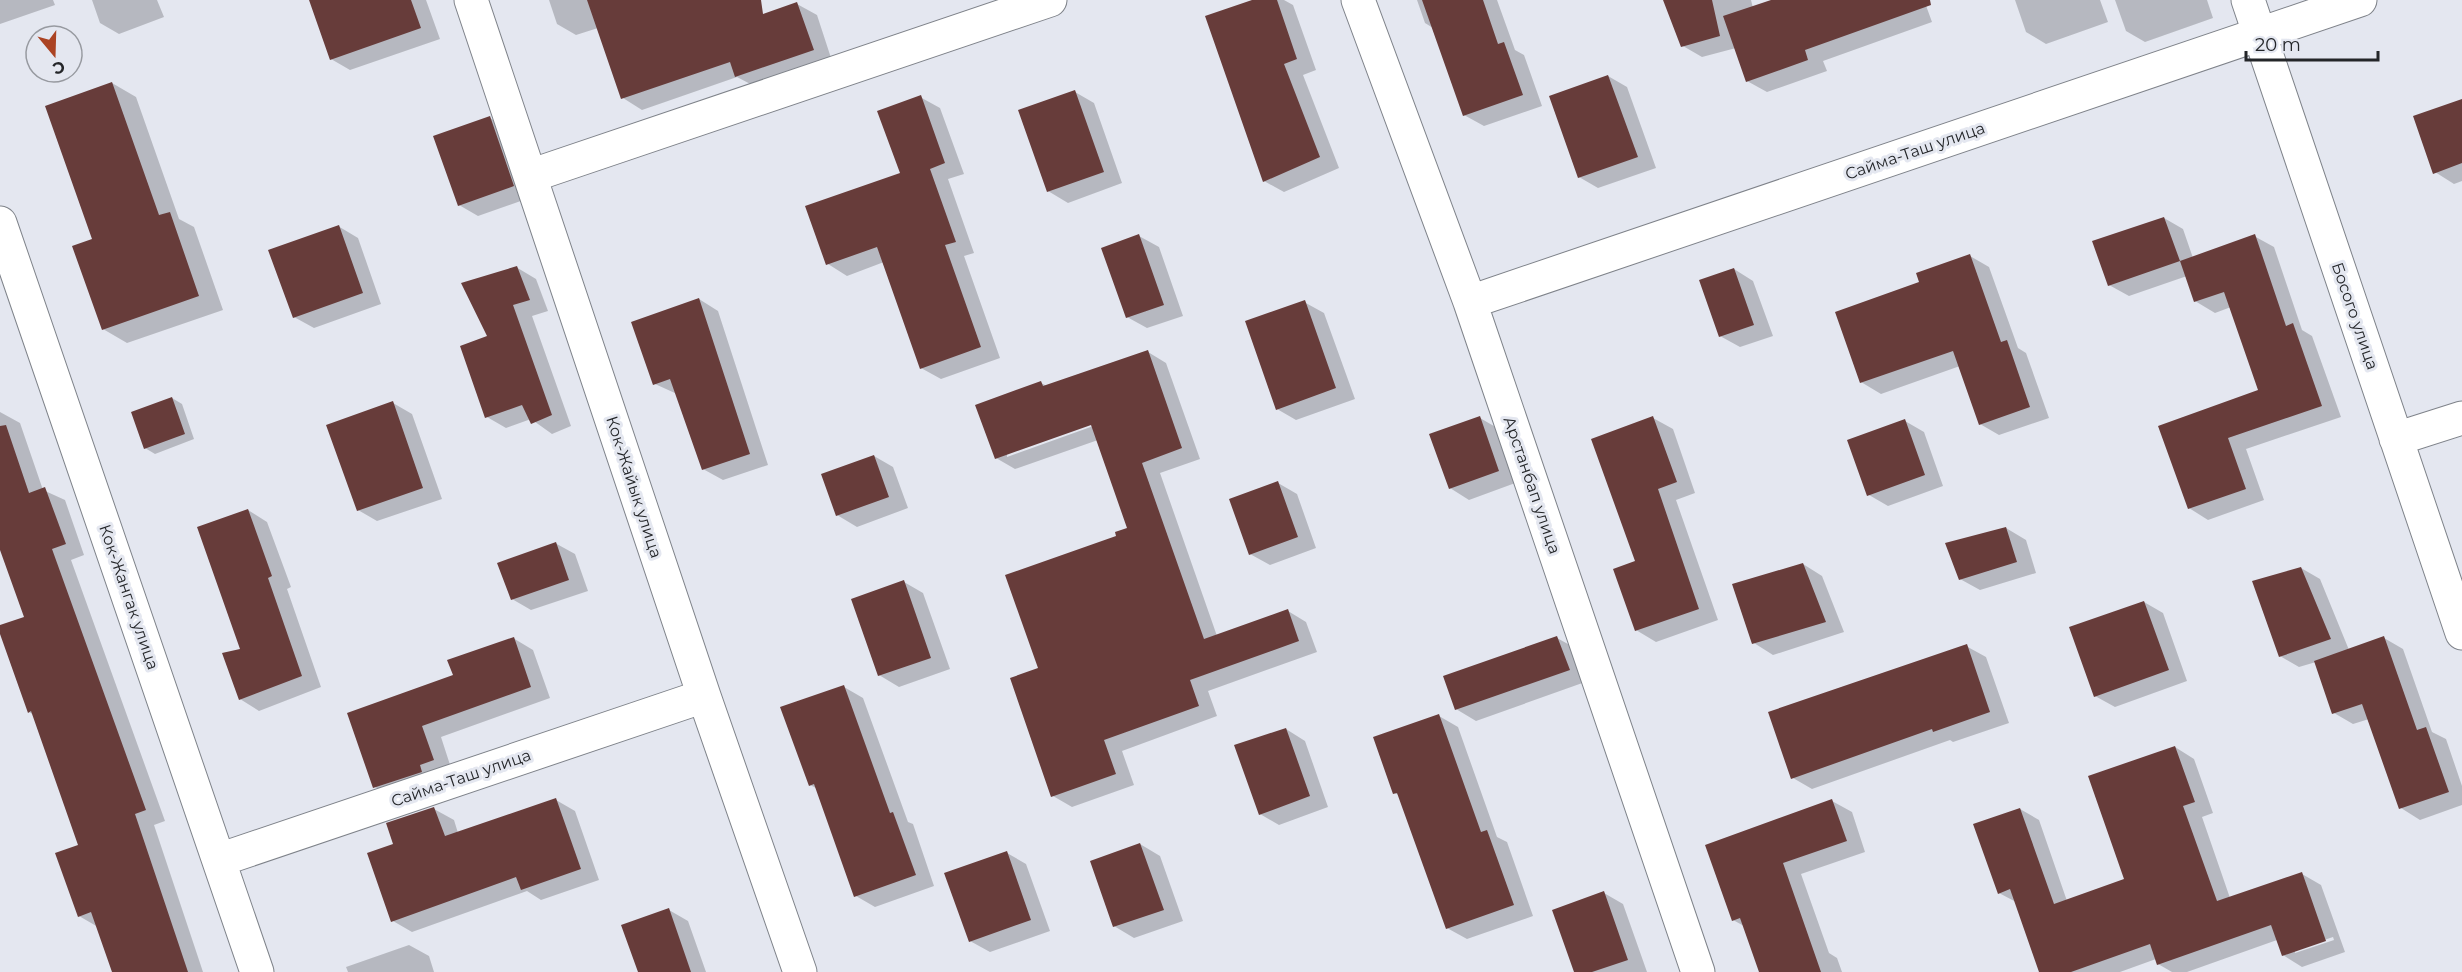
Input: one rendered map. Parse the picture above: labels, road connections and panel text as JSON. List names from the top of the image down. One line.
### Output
{"streets":{"street":["Сайма-Таш улица","Босого улица","Арстанбап улица","Кок-Жайык улица","Кок-Жангак улица"]},"crossings":[["Сайма-Таш улица","Босого улица"],["Сайма-Таш улица","Арстанбап улица"],["Сайма-Таш улица","Кок-Жайык улица"],["Сайма-Таш улица","Кок-Жангак улица"]],"scale_bar":"20 m","north":"bottom"}
